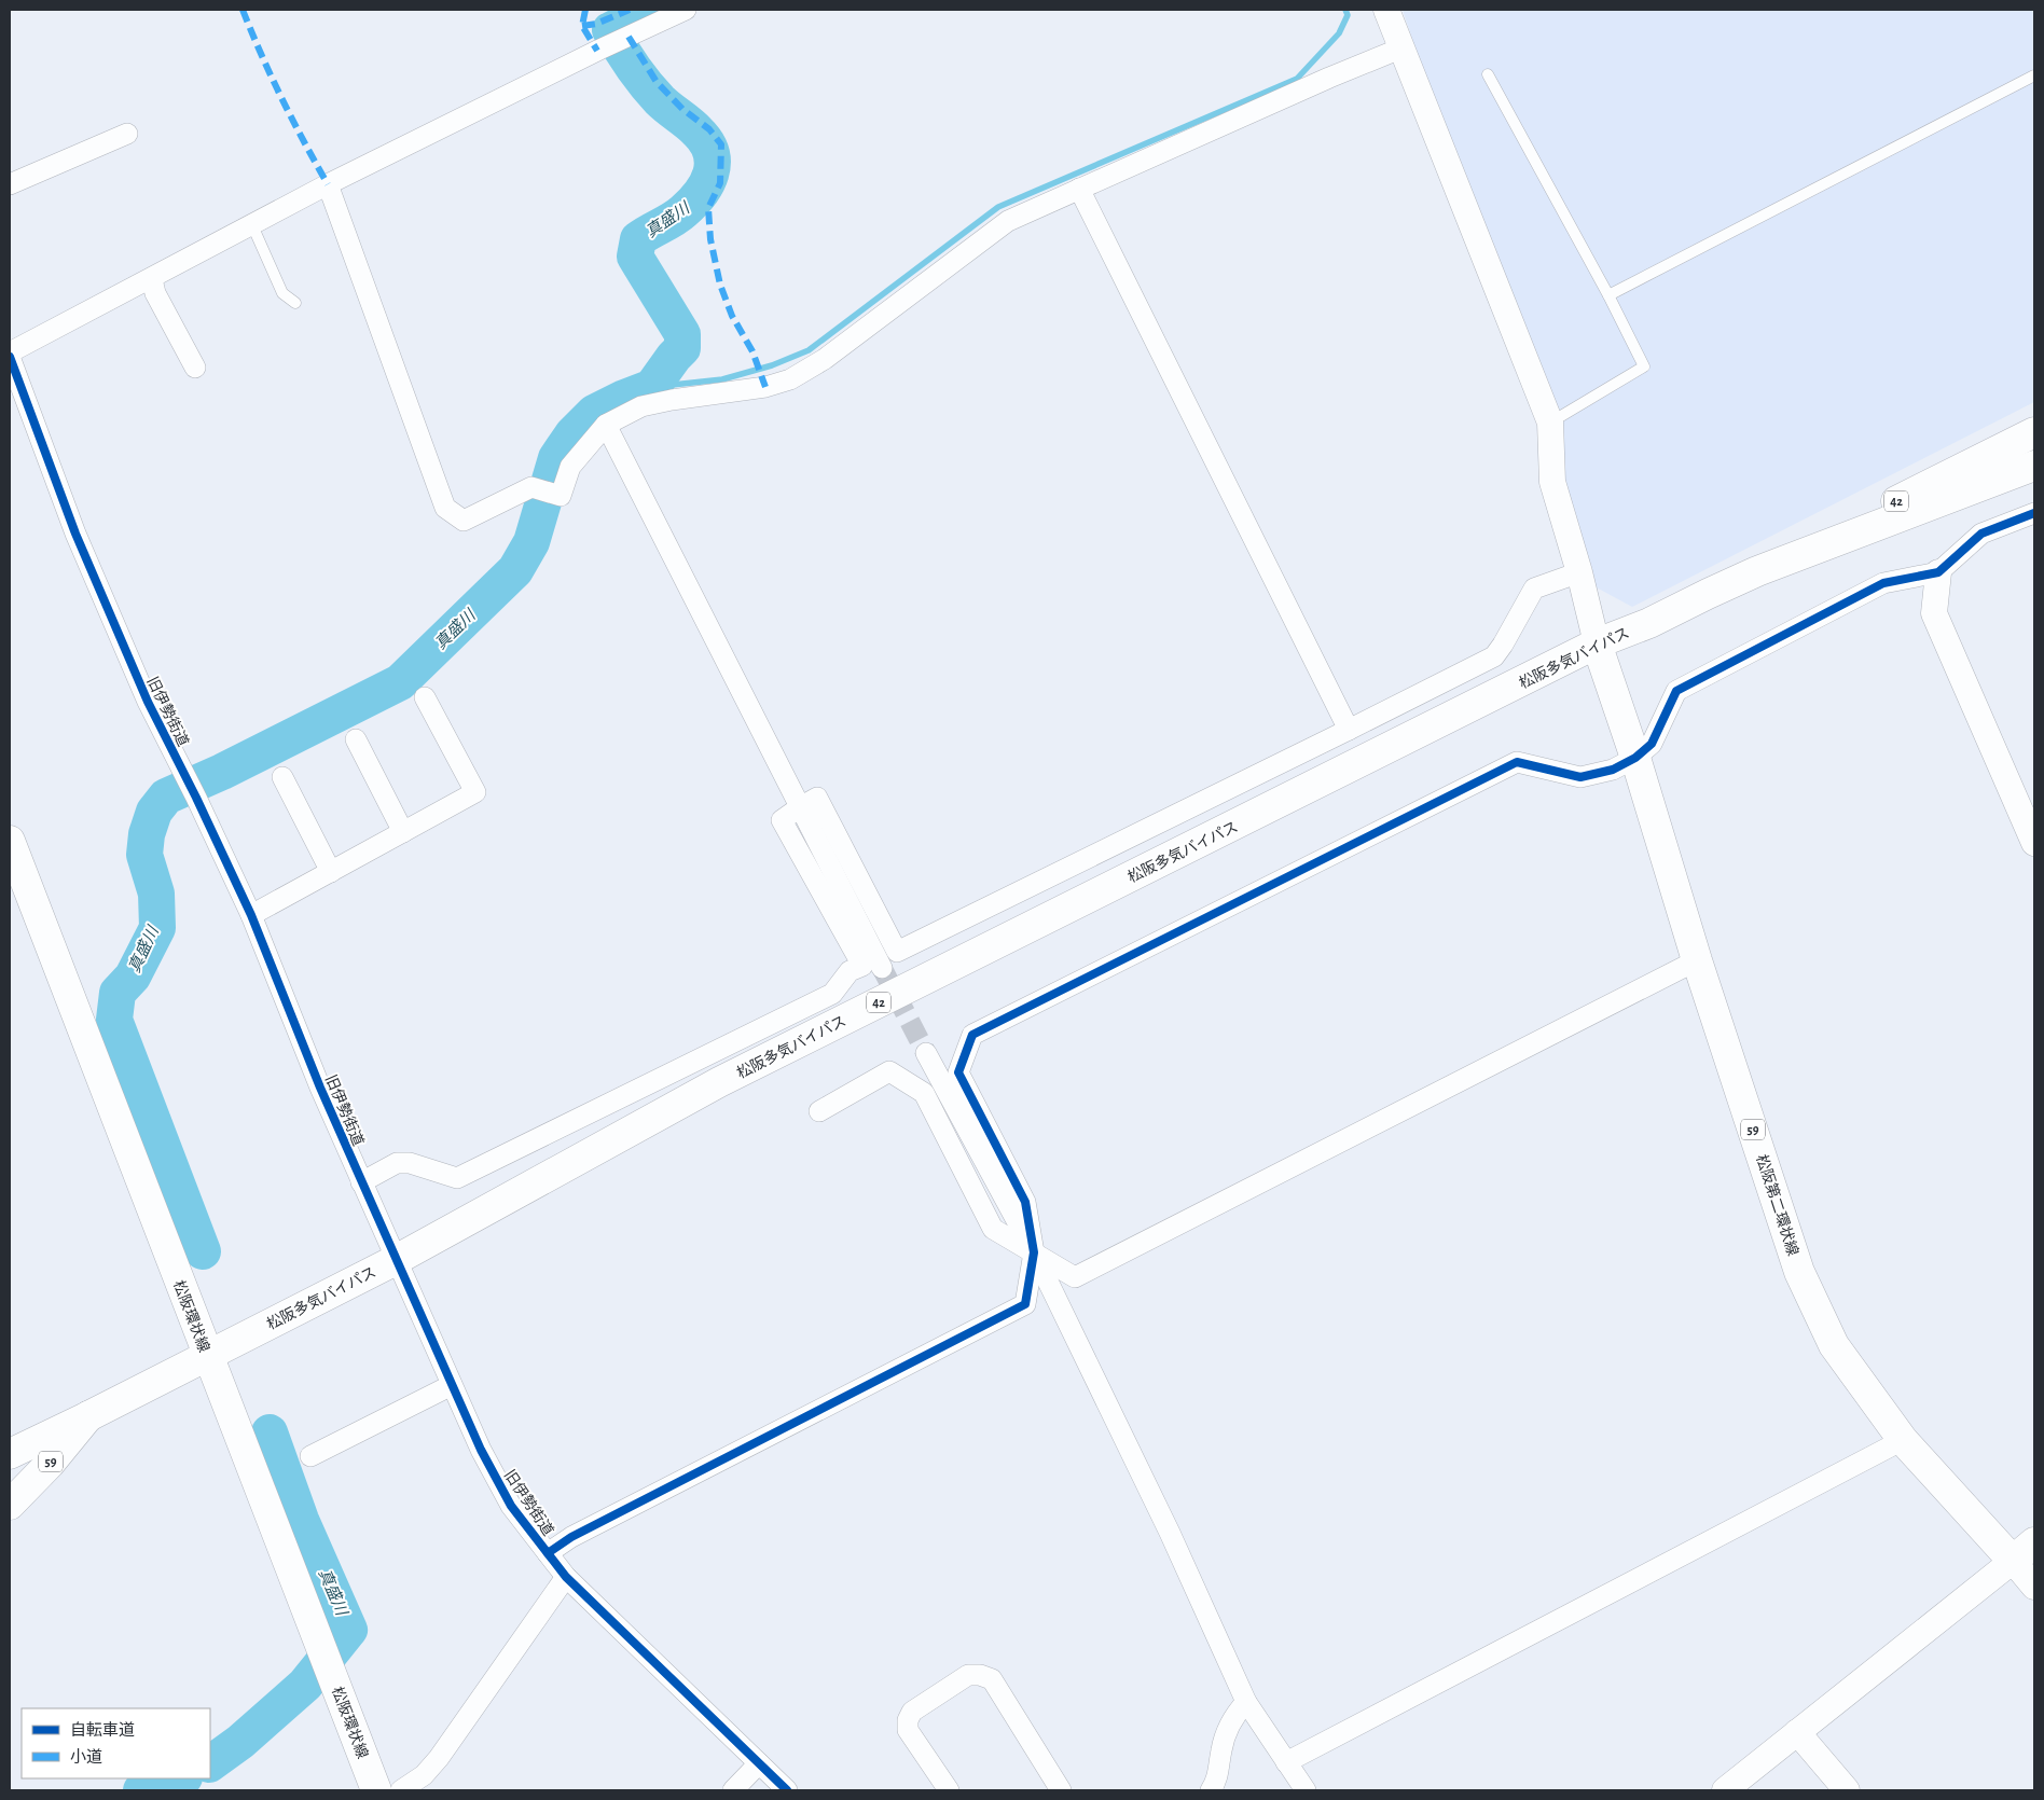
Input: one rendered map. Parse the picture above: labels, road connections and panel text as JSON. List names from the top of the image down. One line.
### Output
{"streets":{"main road":["42","松阪多気バイパス","59","松阪第二環状線","松阪環状線"],"street":["旧伊勢街道"]},"crossings":[["松阪多気バイパス","旧伊勢街道"],["松阪多気バイパス","59"],["松阪多気バイパス","松阪第二環状線"],["松阪多気バイパス","松阪環状線"]],"water":["真盛川"],"legend":["自転車道","小道"]}
